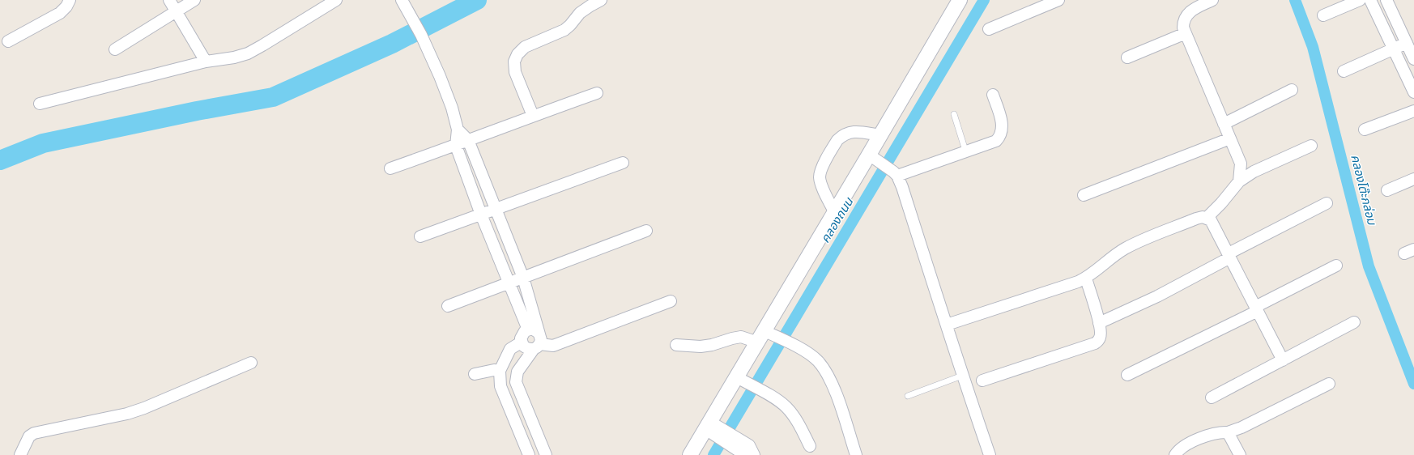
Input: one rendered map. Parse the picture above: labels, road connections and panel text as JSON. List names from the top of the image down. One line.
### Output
{"water":["คลองโต๊ะกล่อม","คลองถนน"]}
